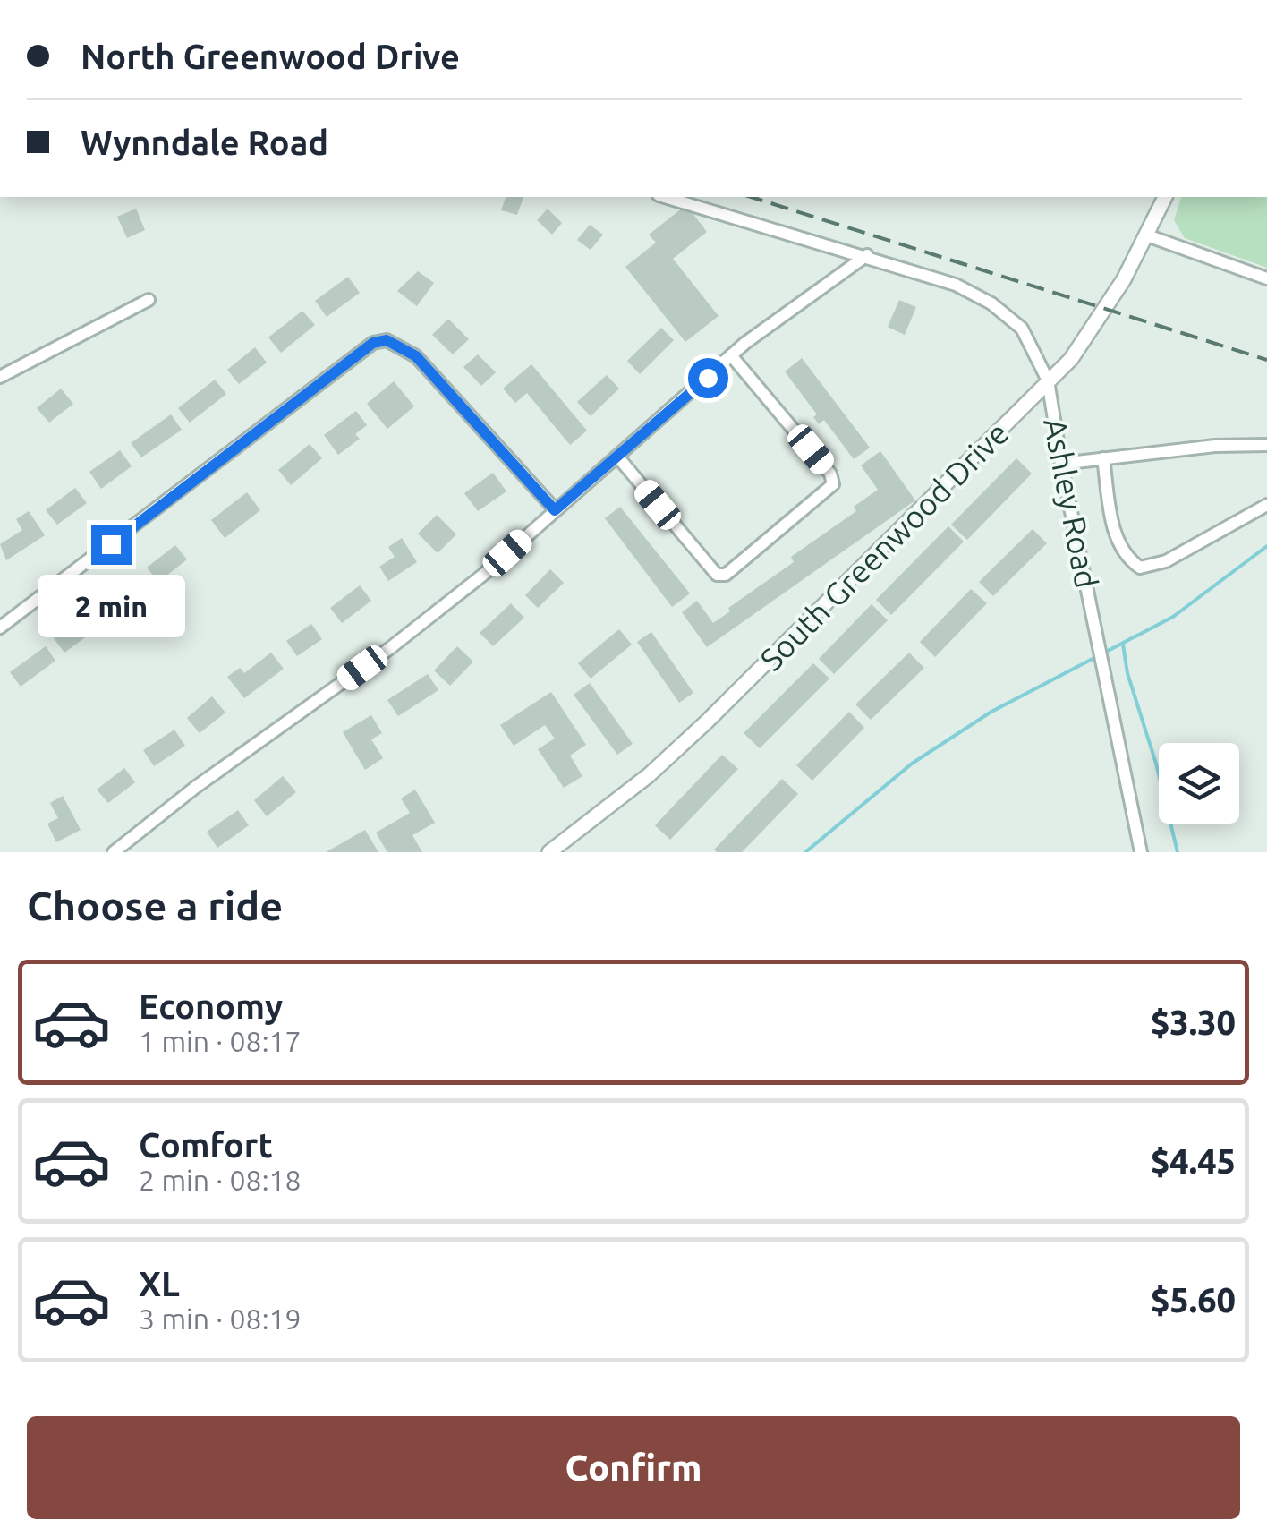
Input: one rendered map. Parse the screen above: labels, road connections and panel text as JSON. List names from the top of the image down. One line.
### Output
{"streets":{"street":["Ashley Road","South Greenwood Drive"]},"crossings":[["Ashley Road","South Greenwood Drive"]],"page":{"banner":["North Greenwood Drive","Wynndale Road"],"bubble":"2 min","heading":"Choose a ride","list":[{"name":"Economy","note":"1 min · 08:17","value":"$3.30"},{"name":"Comfort","note":"2 min · 08:18","value":"$4.45"},{"name":"XL","note":"3 min · 08:19","value":"$5.60"}],"buttons":"Confirm"}}
